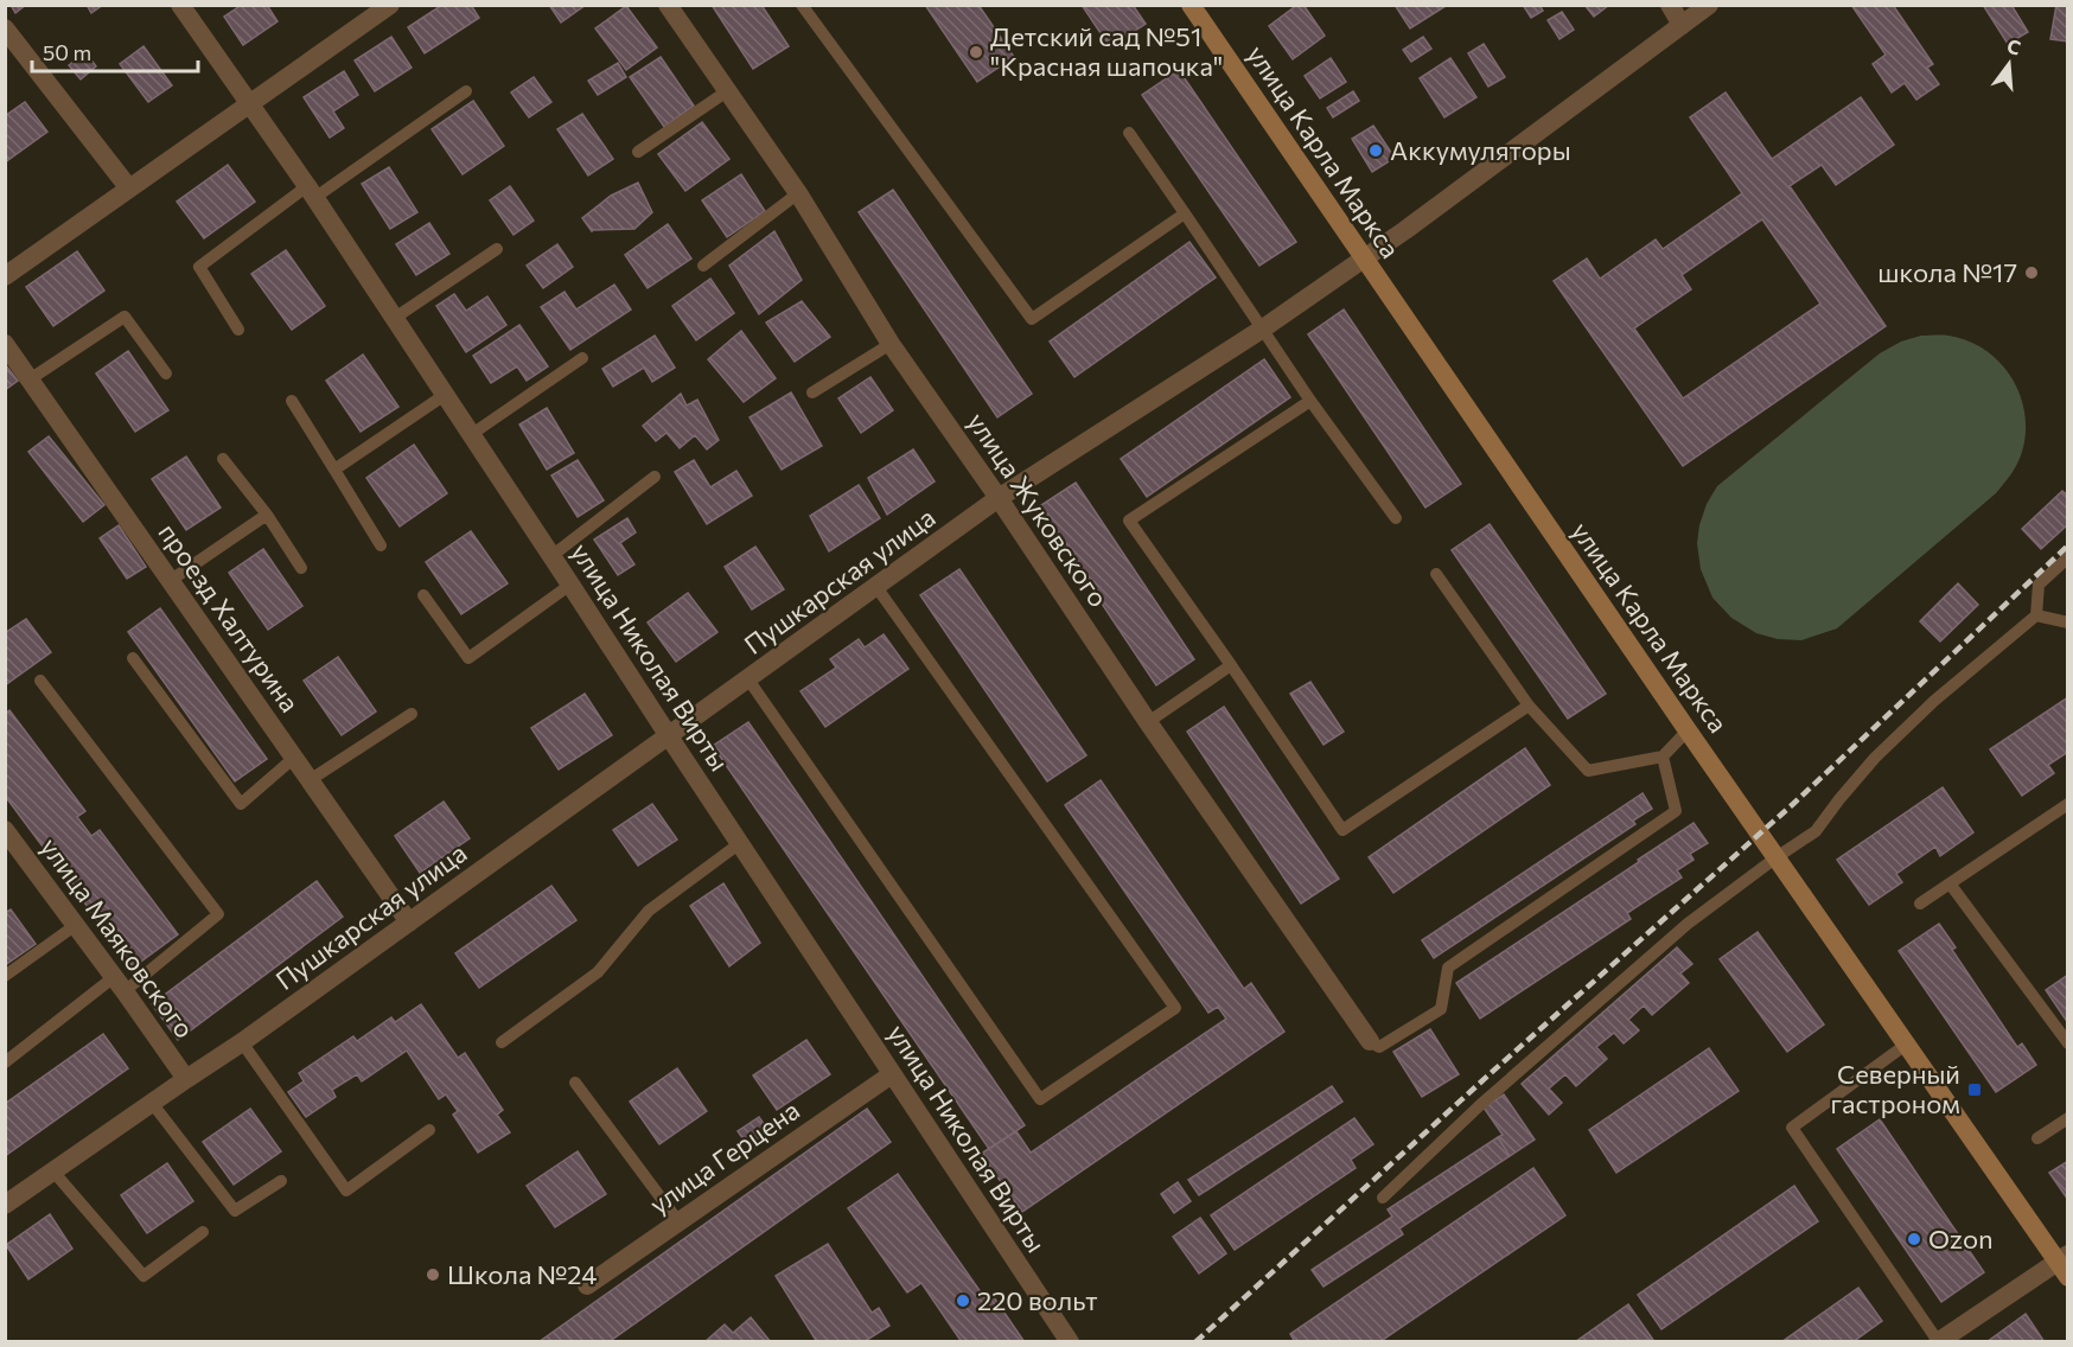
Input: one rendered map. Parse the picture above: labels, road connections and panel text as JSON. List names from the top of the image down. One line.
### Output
{"streets":{"main road":["улица Карла Маркса"],"street":["улица Жуковского","Пушкарская улица","проезд Халтурина","улица Николая Вирты","улица Маяковского","улица Герцена"]},"crossings":[["улица Карла Маркса","Пушкарская улица"],["улица Жуковского","Пушкарская улица"],["Пушкарская улица","проезд Халтурина"],["Пушкарская улица","улица Николая Вирты"],["Пушкарская улица","улица Маяковского"],["улица Николая Вирты","улица Герцена"]],"places":{"other":["Детский сад №51 \"Красная шапочка\"","Аккумуляторы","школа №17","Ozon","Школа №24","220 вольт"],"transit":["Северный гастроном"]},"scale_bar":"50 m","north":"top"}
